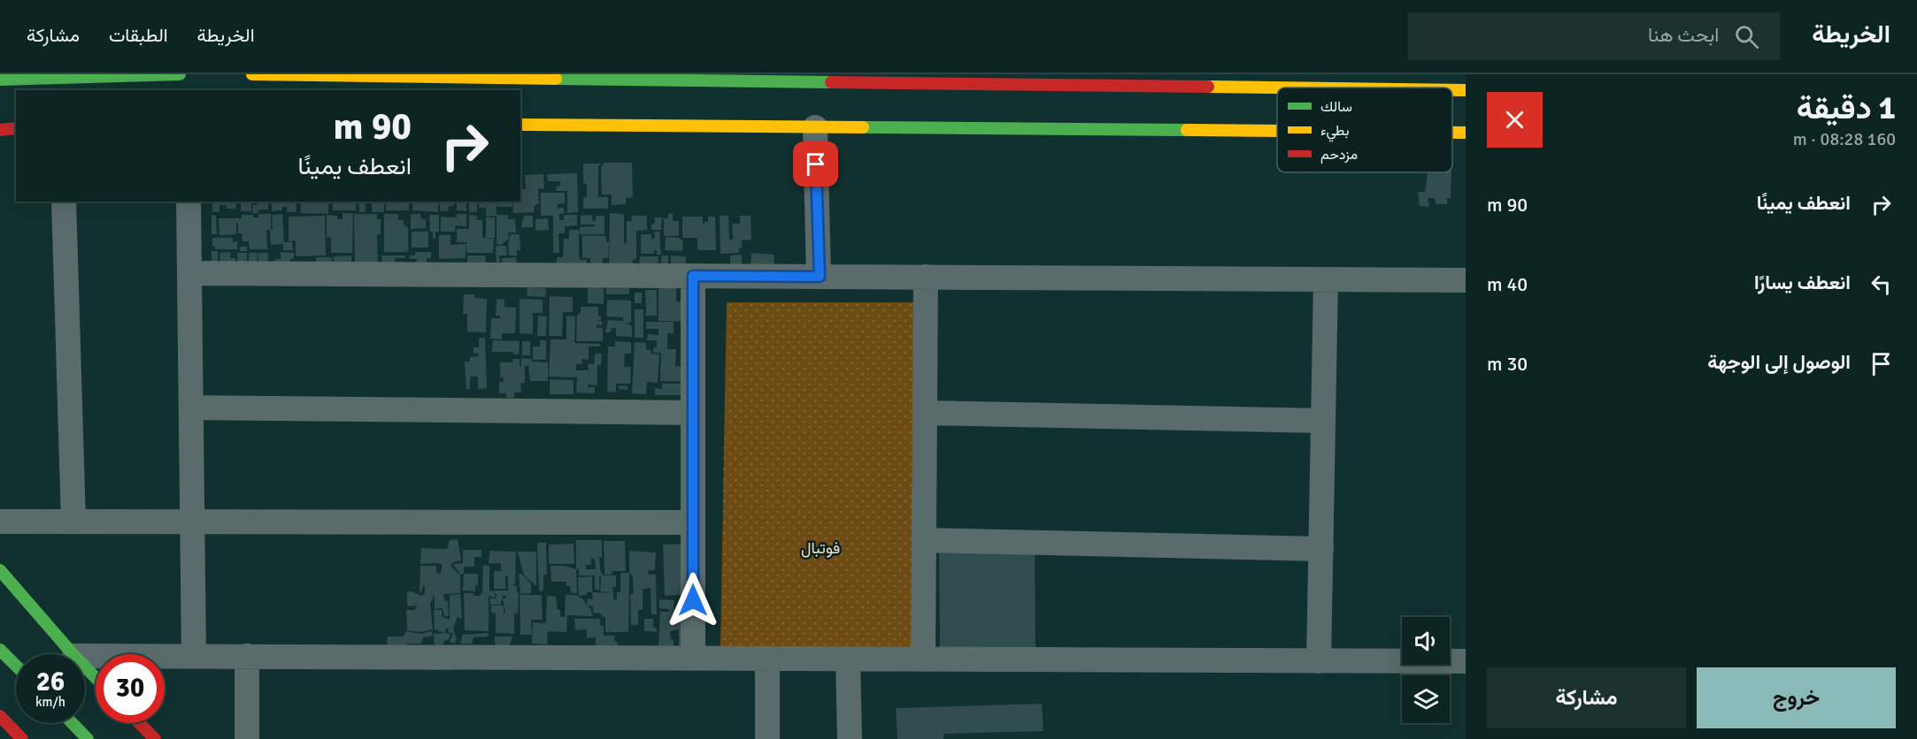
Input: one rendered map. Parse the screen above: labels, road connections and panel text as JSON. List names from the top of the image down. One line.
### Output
{"parks":["فوتبال"],"legend":["سالك","بطيء","مزدحم"],"page":{"header":"الخريطة","search":"ابحث هنا","nav":["الخريطة","الطبقات","مشاركة"],"heading":["1 دقيقة","160 m · 08:28"],"turn":["90 m","انعطف يمينًا"],"list":[{"name":"انعطف يمينًا","value":"90 m"},{"name":"انعطف يسارًا","value":"40 m"},{"name":"الوصول إلى الوجهة","value":"30 m"}],"speed":"26 km/h","limit":"30","buttons":["خروج","مشاركة"]}}
